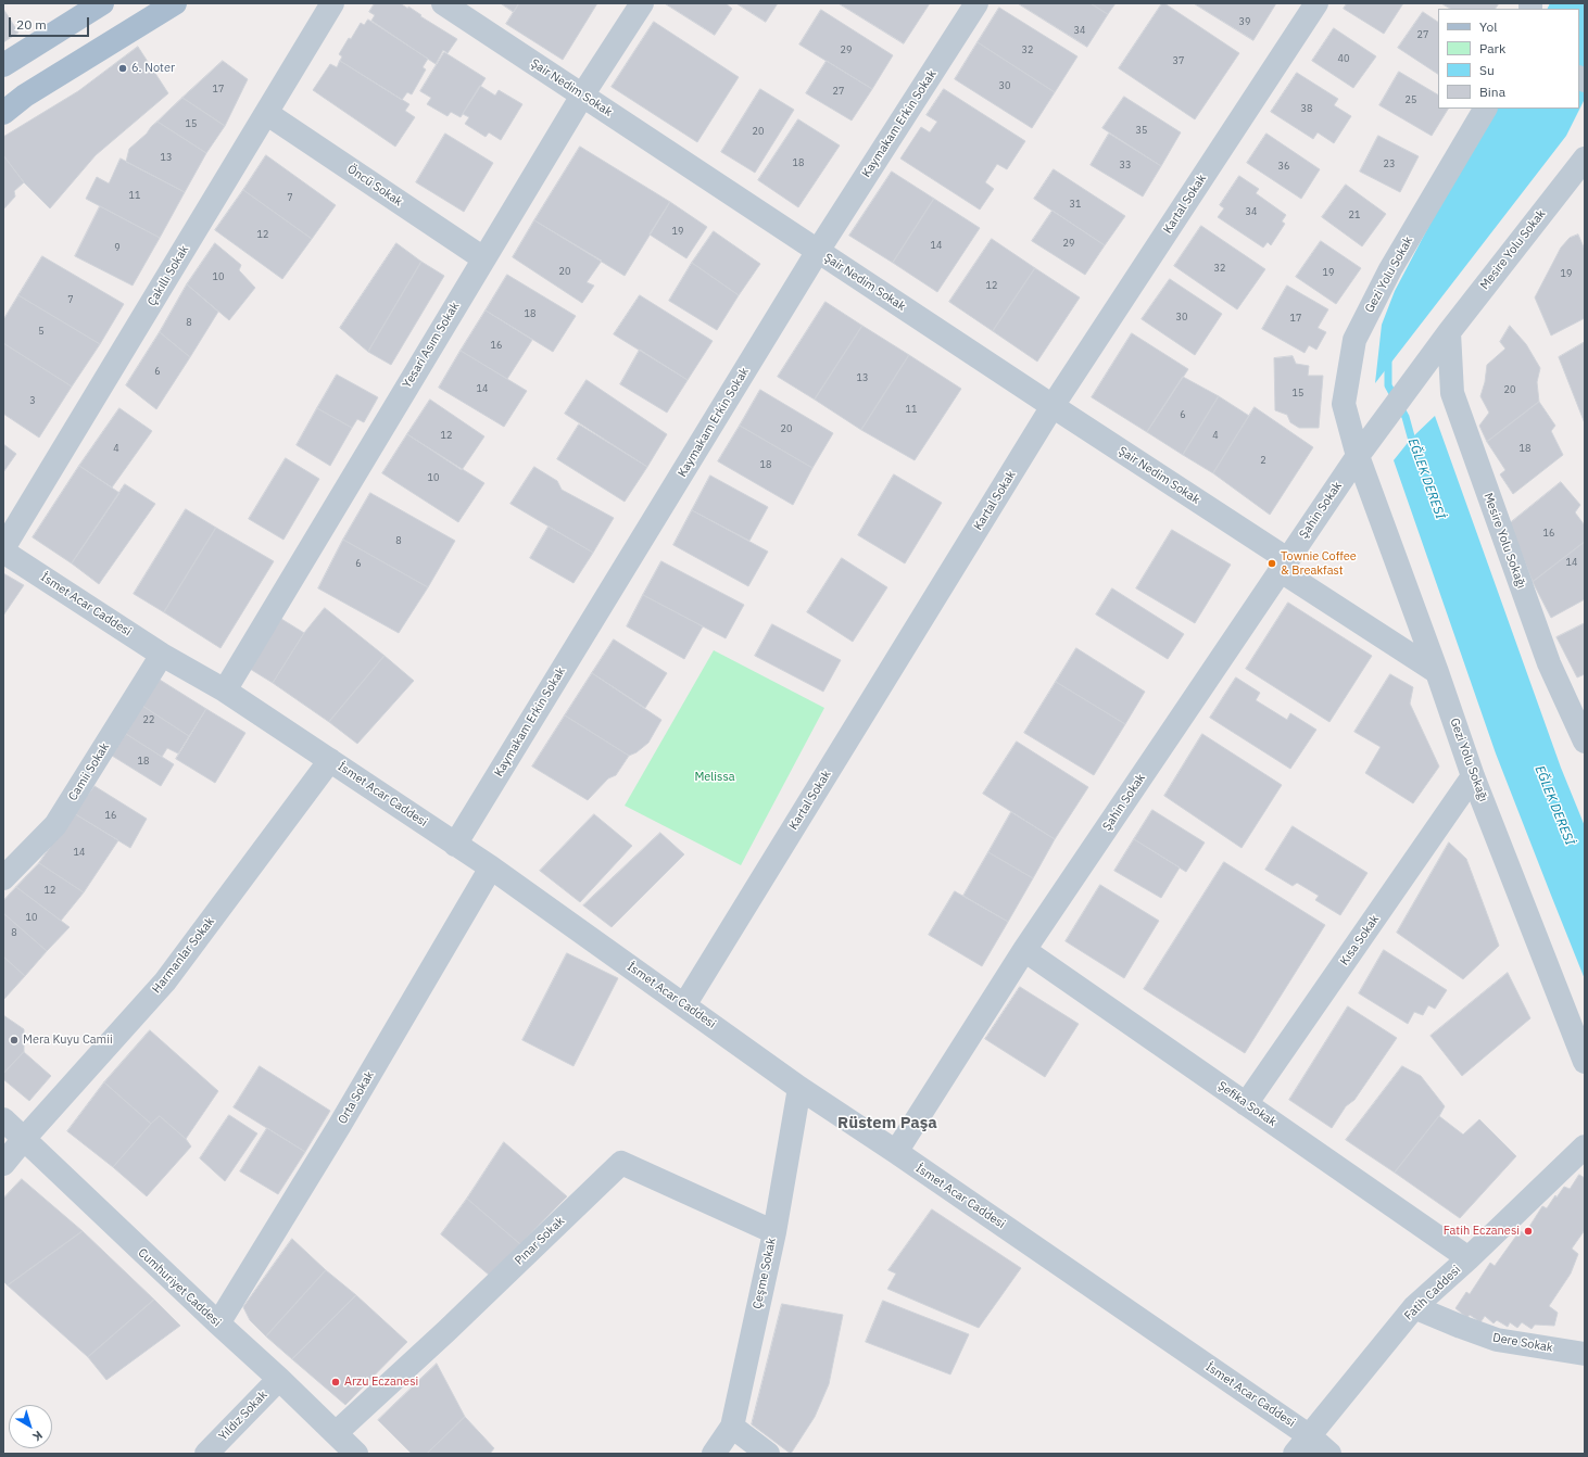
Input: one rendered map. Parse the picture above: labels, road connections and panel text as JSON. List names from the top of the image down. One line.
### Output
{"streets":{"street":["Şair Nedim Sokak","Kaymakam Erkin Sokak","Öncü Sokak","Kartal Sokak","Mesire Yolu Sokak","Gezi Yolu Sokak","Çakıllı Sokak","Yesari Asım Sokak","Şahin Sokak","Mesire Yolu Sokağı","İsmet Acar Caddesi","Gezi Yolu Sokağı","Camii Sokak","Kısa Sokak","Harmanlar Sokak","Orta Sokak","Şefika Sokak","Pınar Sokak","Çeşme Sokak","Cumhuriyet Caddesi","Fatih Caddesi","Dere Sokak","Yıldız Sokak"]},"crossings":[["Şair Nedim Sokak","Kaymakam Erkin Sokak"],["Şair Nedim Sokak","Kartal Sokak"],["Şair Nedim Sokak","Yesari Asım Sokak"],["Şair Nedim Sokak","Şahin Sokak"],["Şair Nedim Sokak","Gezi Yolu Sokağı"],["Kaymakam Erkin Sokak","İsmet Acar Caddesi"],["Öncü Sokak","Çakıllı Sokak"],["Öncü Sokak","Yesari Asım Sokak"],["Kartal Sokak","İsmet Acar Caddesi"],["Mesire Yolu Sokak","Gezi Yolu Sokak"],["Mesire Yolu Sokak","Şahin Sokak"],["Mesire Yolu Sokak","Mesire Yolu Sokağı"],["Mesire Yolu Sokak","Gezi Yolu Sokağı"],["Gezi Yolu Sokak","Şahin Sokak"],["Gezi Yolu Sokak","Gezi Yolu Sokağı"],["Yesari Asım Sokak","İsmet Acar Caddesi"],["Şahin Sokak","İsmet Acar Caddesi"],["Şahin Sokak","Gezi Yolu Sokağı"],["Şahin Sokak","Şefika Sokak"],["İsmet Acar Caddesi","Camii Sokak"],["İsmet Acar Caddesi","Harmanlar Sokak"],["İsmet Acar Caddesi","Orta Sokak"],["İsmet Acar Caddesi","Çeşme Sokak"],["İsmet Acar Caddesi","Fatih Caddesi"],["Gezi Yolu Sokağı","Kısa Sokak"],["Kısa Sokak","Şefika Sokak"],["Harmanlar Sokak","Cumhuriyet Caddesi"],["Orta Sokak","Cumhuriyet Caddesi"],["Şefika Sokak","Fatih Caddesi"],["Pınar Sokak","Çeşme Sokak"],["Pınar Sokak","Cumhuriyet Caddesi"],["Cumhuriyet Caddesi","Yıldız Sokak"],["Fatih Caddesi","Dere Sokak"]],"districts":["Rüstem Paşa"],"water":["EĞLEK DERESİ"],"parks":["Melissa"],"places":["6. Noter","Townie Coffee & Breakfast","Mera Kuyu Camii","Fatih Eczanesi","Arzu Eczanesi"],"house_numbers":["39","34","27","29","32","40","37","30","17","27","25","38","15","35","20","13","18","23","33","36","11","7","31","34","21","19","12","29","14","9","32","20","19","19","10","12","7","18","30","17","8","5","16","6","13","14","20","15","3","11","6","20","12","4","4","18","2","18","10","16","8","14","6","22","18","16","14","12","10","8"],"legend":["Yol","Park","Su","Bina"],"scale_bar":"20 m","north":"bottom right"}
